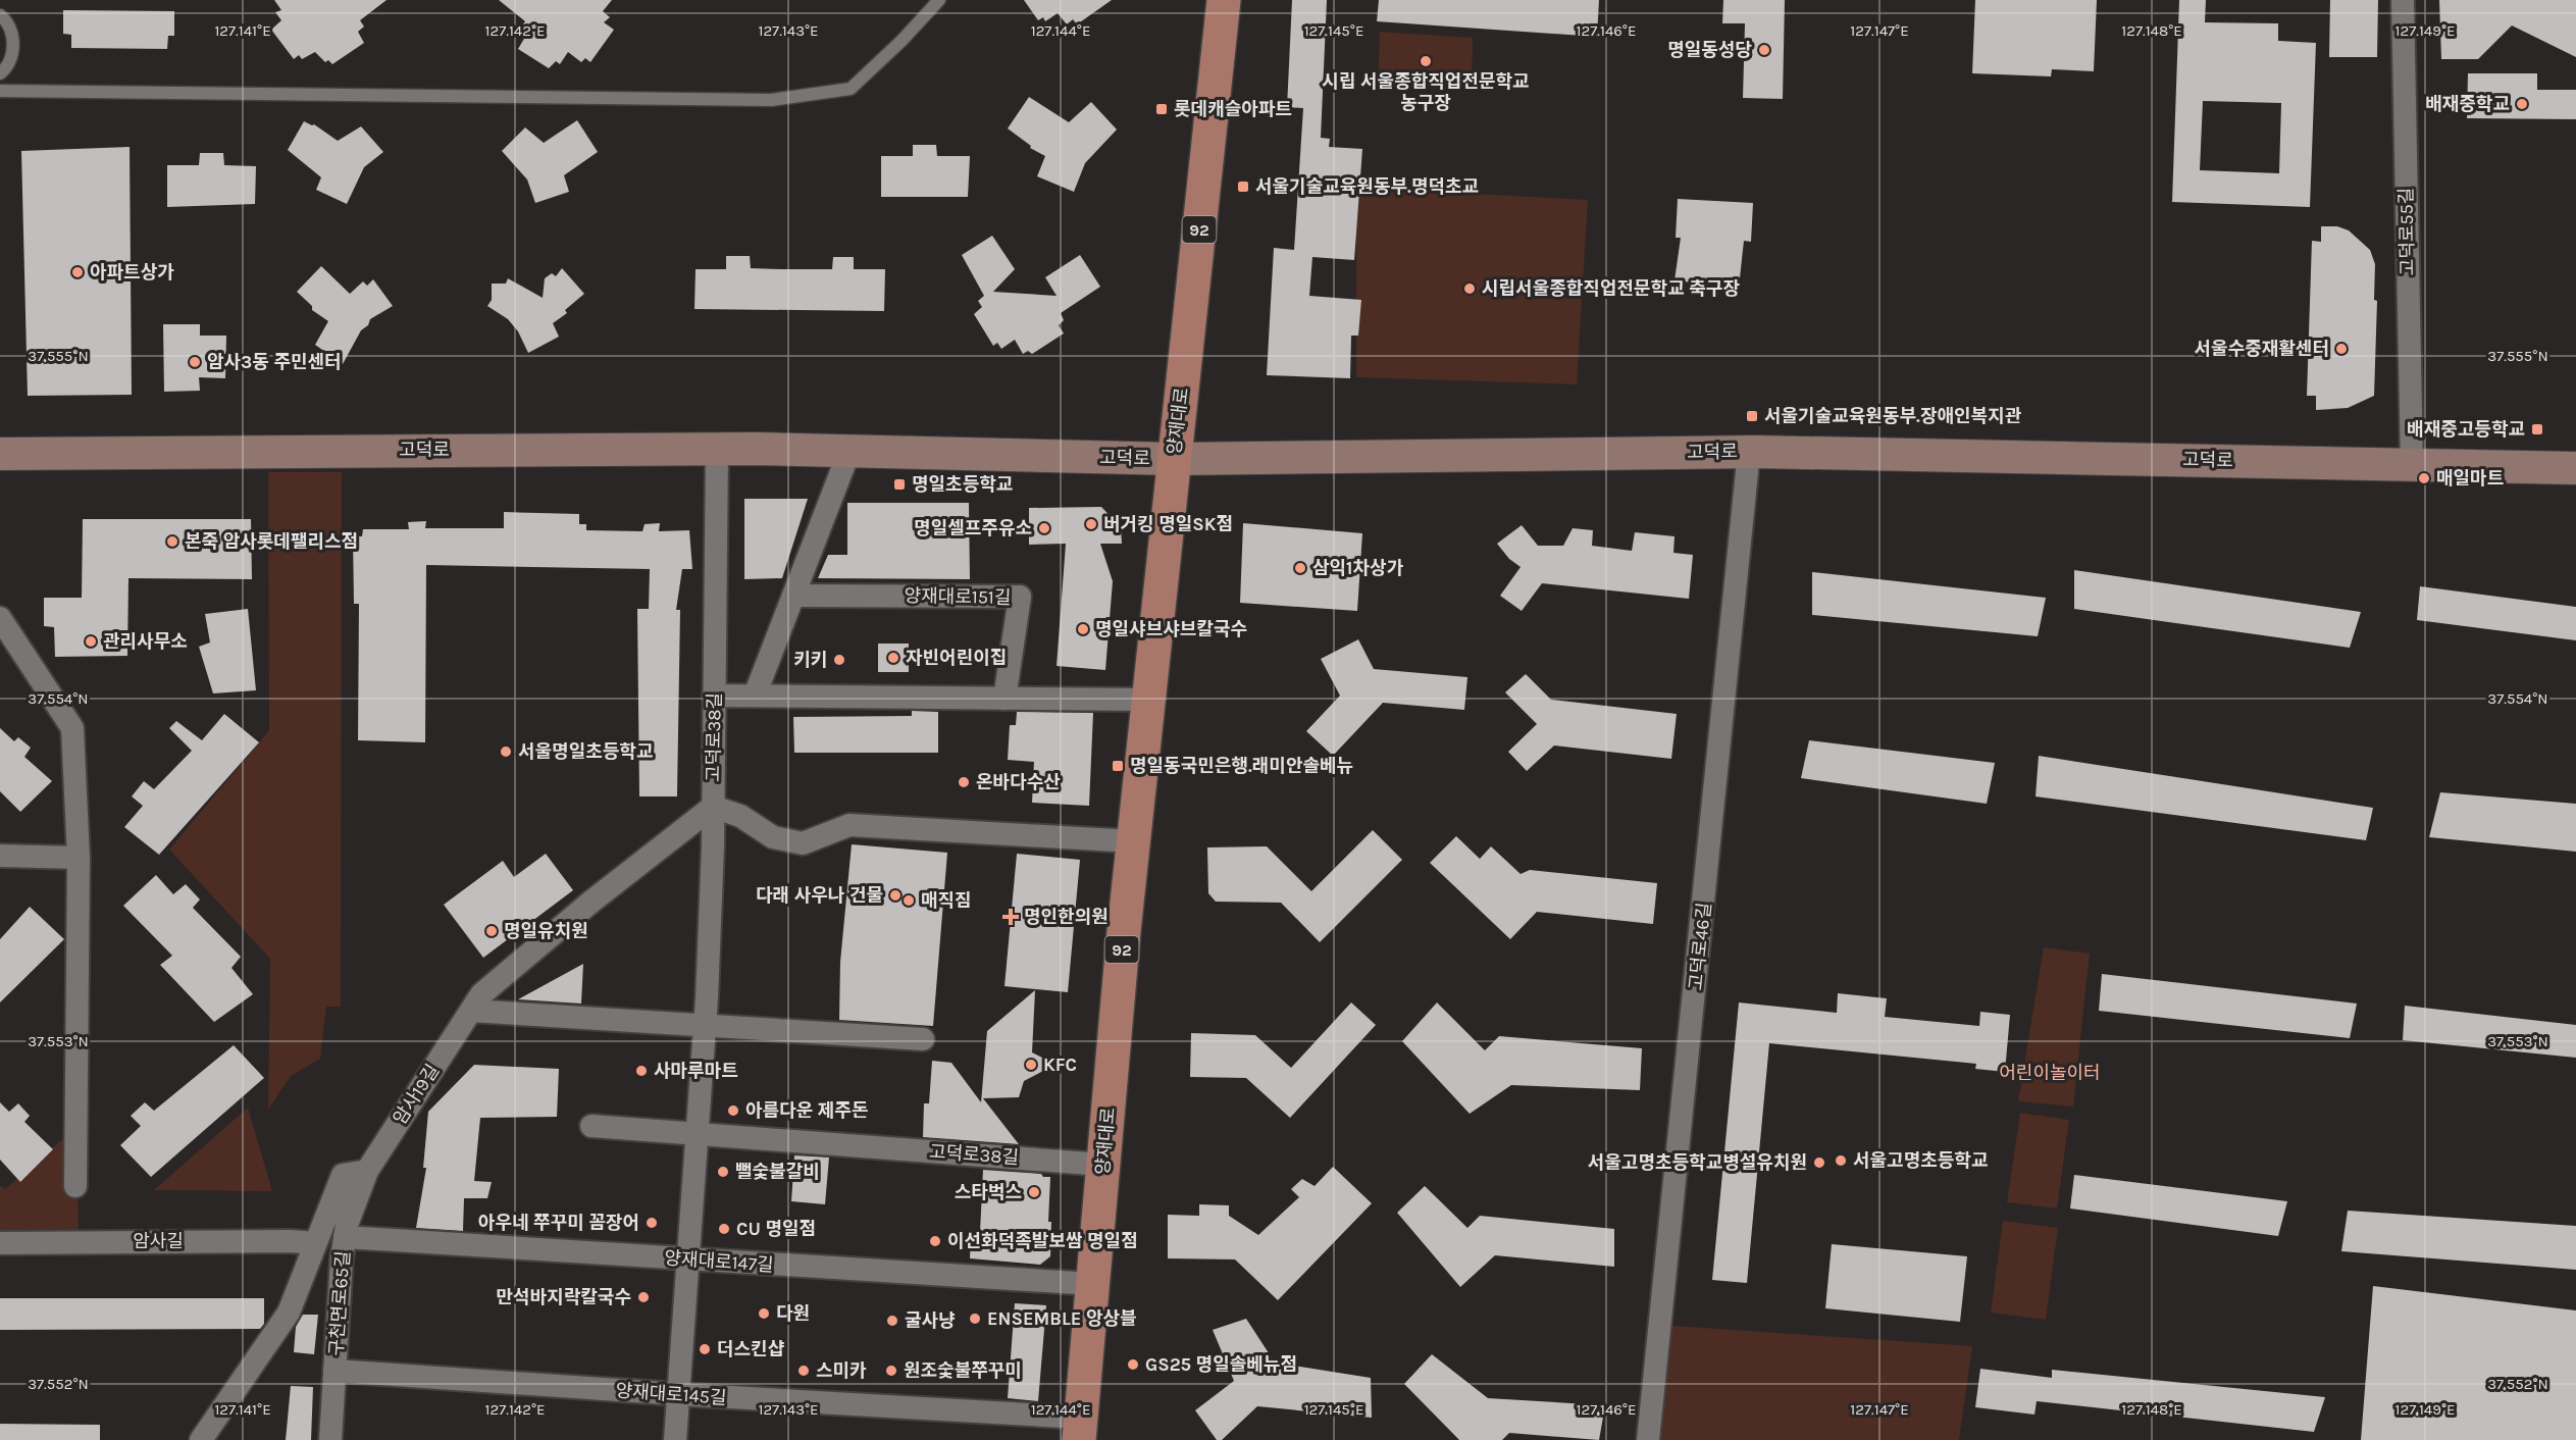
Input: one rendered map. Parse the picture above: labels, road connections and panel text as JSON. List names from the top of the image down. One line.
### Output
{"streets":{"main road":["92","양재대로","고덕로"],"street":["고덕로55길","양재대로151길","고덕로38길","고덕로46길","암사19길","암사길","양재대로147길","구천면로65길","양재대로145길"]},"crossings":[["고덕로55길","고덕로"],["양재대로","고덕로"],["양재대로","고덕로38길"],["양재대로","양재대로147길"],["양재대로","양재대로145길"],["고덕로","고덕로38길"],["고덕로","고덕로46길"],["고덕로38길","암사19길"],["고덕로38길","양재대로147길"],["고덕로38길","양재대로145길"],["암사19길","구천면로65길"],["양재대로147길","구천면로65길"],["구천면로65길","양재대로145길"]],"parks":["어린이놀이터"],"places":{"other":["명일동성당","시립 서울종합직업전문학교 농구장","배재중학교","아파트상가","시립서울종합직업전문학교 축구장","서울수중재활센터","암사3동 주민센터","매일마트","버거킹 명일SK점","명일셀프주유소","본죽 암사롯데팰리스점","삼익1차상가","명일샤브샤브칼국수","관리사무소","자빈어린이집","키키","서울명일초등학교","온바다수산","다래 사우나 건물","매직짐","명일유치원","KFC","사마루마트","아름다운 제주돈","서울고명초등학교","서울고명초등학교병설유치원","뻘숯불갈비","스타벅스","아우네 쭈꾸미 꼼장어","CU 명일점","이선화덕족발보쌈 명일점","만석바지락칼국수","다원","ENSEMBLE 앙상블","굴사냥","더스킨샵","GS25 명일솔베뉴점","스미카","원조숯불쭈꾸미"],"transit":["롯데캐슬아파트","서울기술교육원동부.명덕초교","서울기술교육원동부.장애인복지관","배재중고등학교","명일초등학교","명일동국민은행.래미안솔베뉴"],"health":["명인한의원"]},"coordinates":["127.141°E","127.142°E","127.143°E","127.144°E","127.145°E","127.146°E","127.147°E","127.148°E","127.149°E","37.555°N","37.554°N","37.553°N","37.552°N"]}
